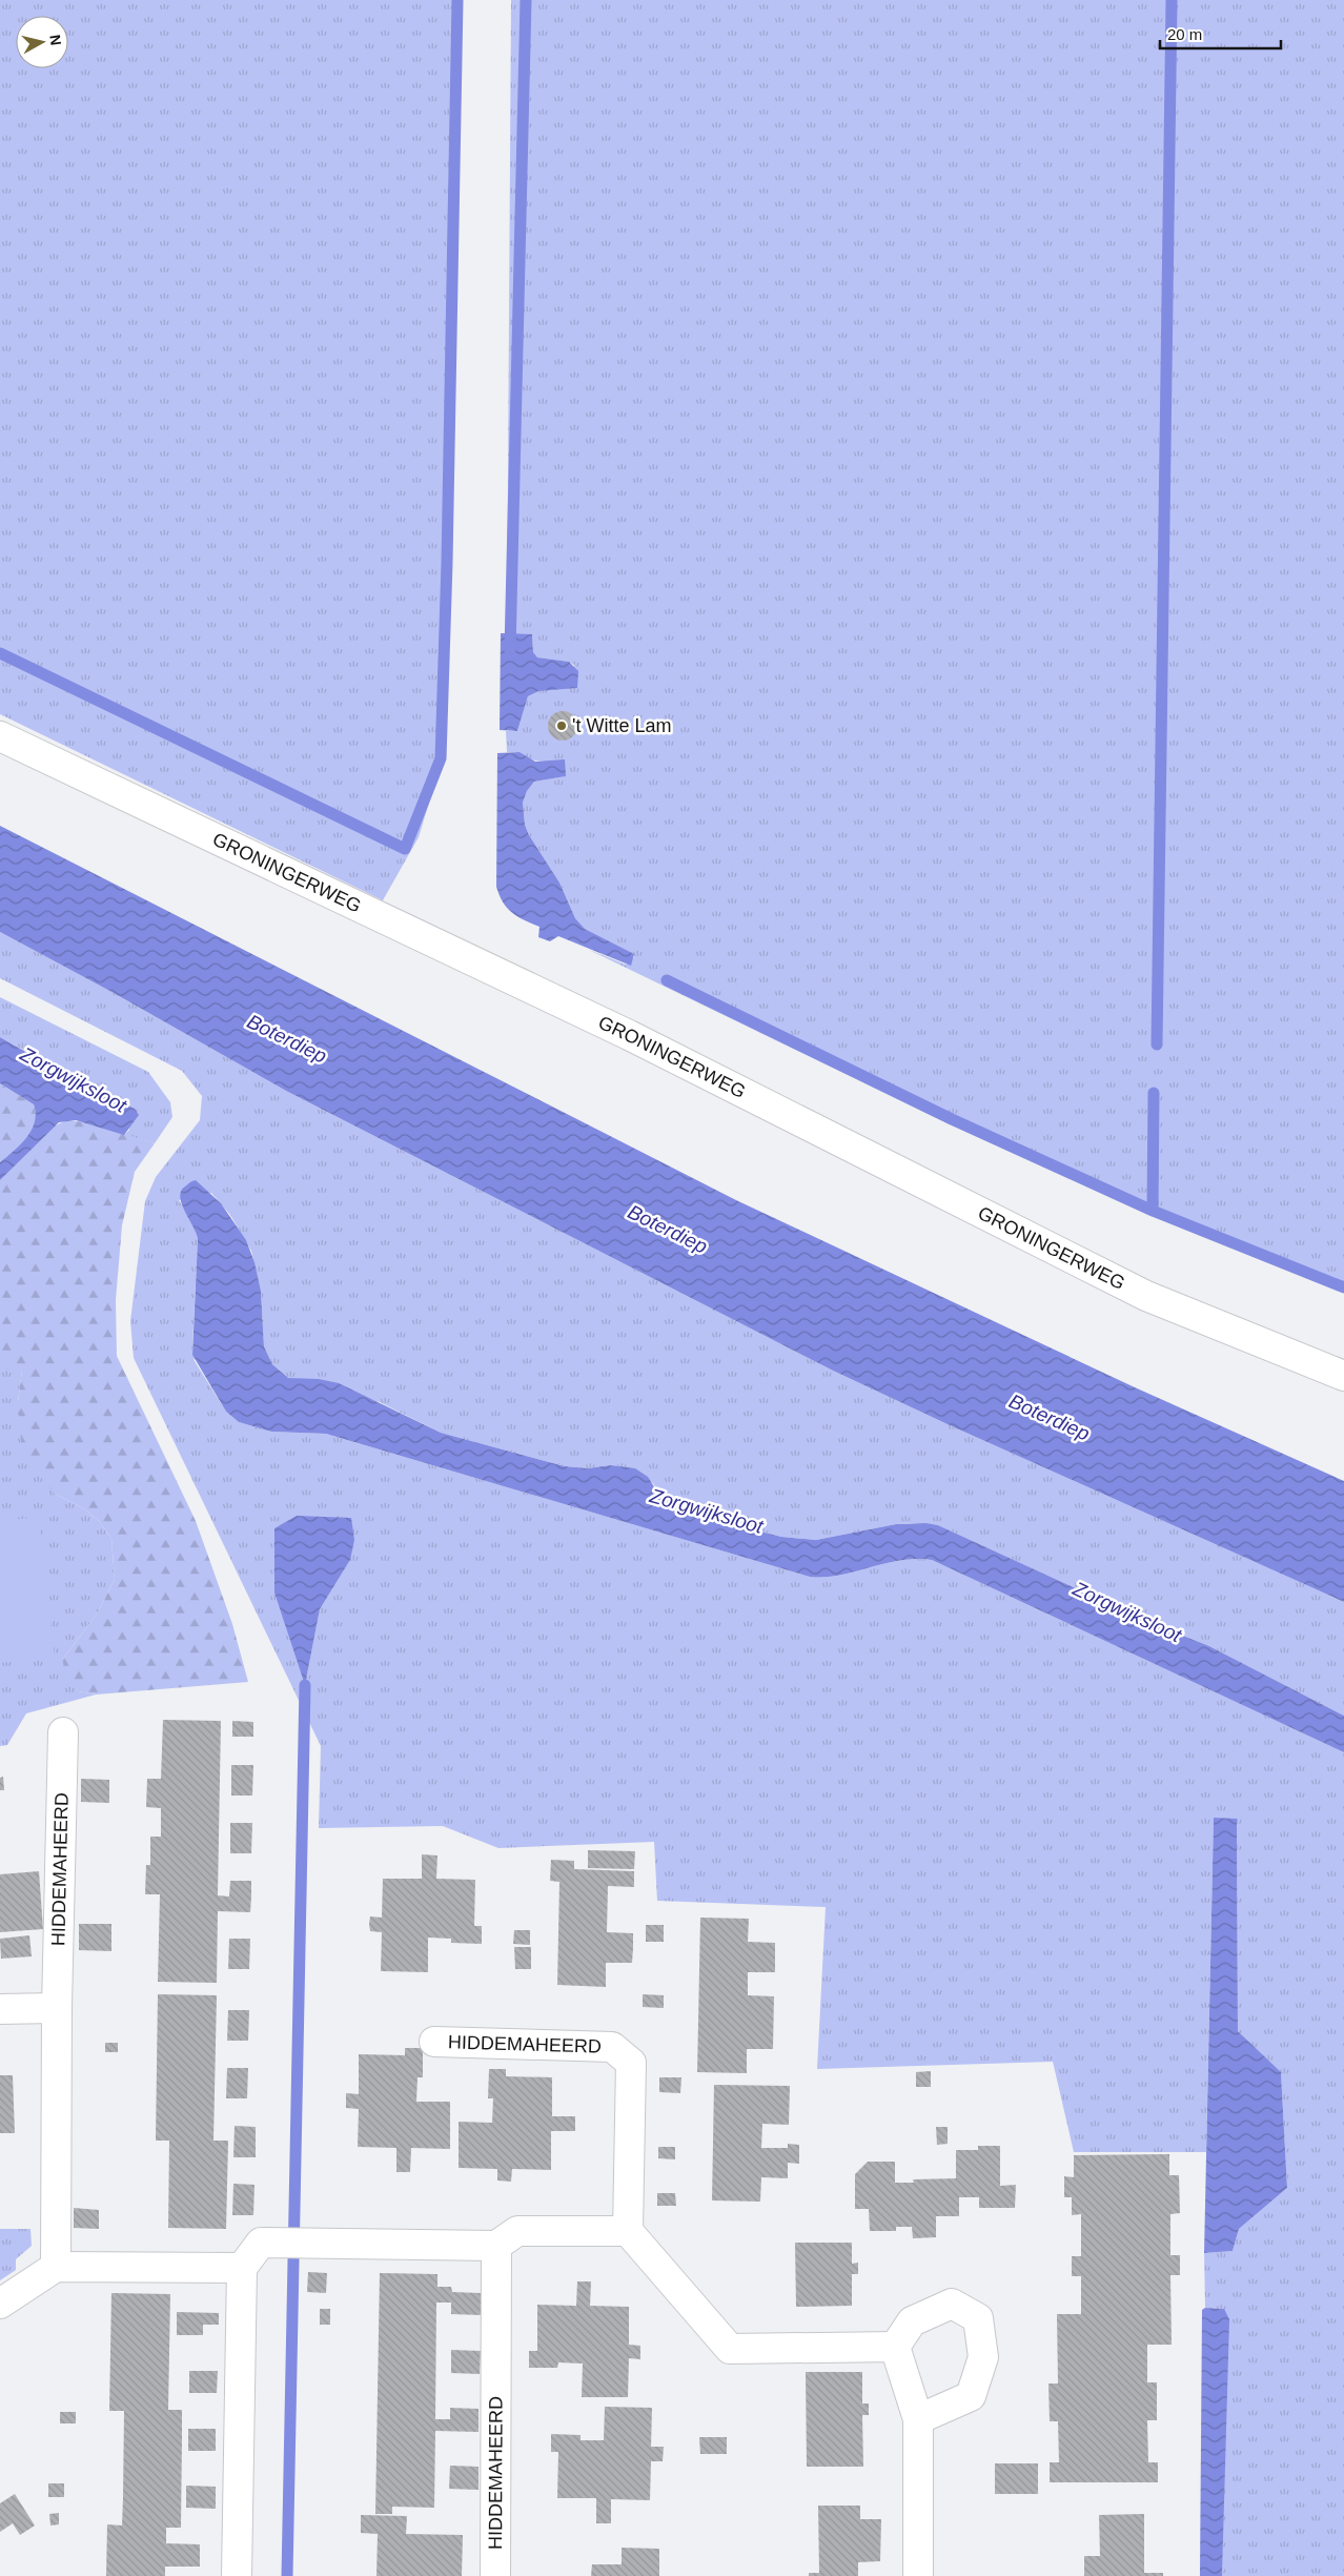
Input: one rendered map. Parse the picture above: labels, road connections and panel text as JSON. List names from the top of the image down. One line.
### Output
{"streets":{"street":["GRONINGERWEG","HIDDEMAHEERD"]},"water":["Boterdiep","Zorgwijksloot"],"places":["'t Witte Lam"],"scale_bar":"20 m","north":"right"}
